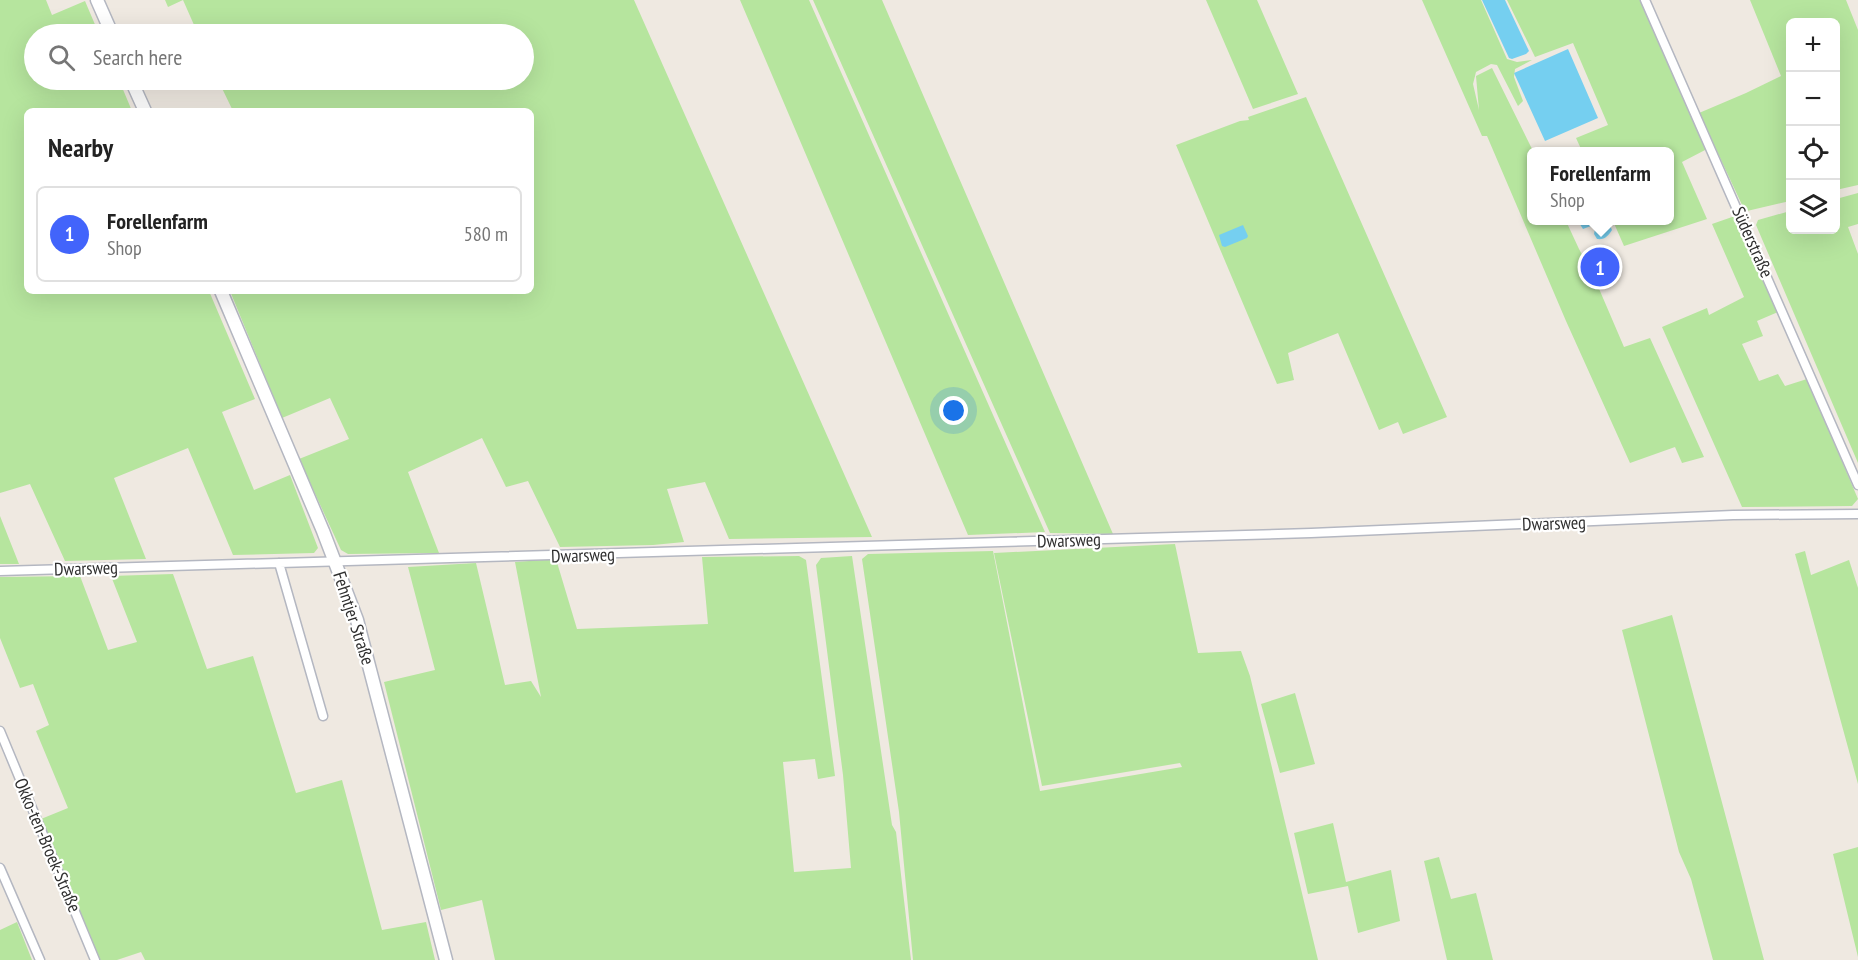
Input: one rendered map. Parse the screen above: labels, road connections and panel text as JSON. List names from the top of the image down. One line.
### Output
{"streets":{"street":["Süderstraße","Dwarsweg","Fehntjer Straße","Okko-ten-Broek-Straße"]},"crossings":[["Dwarsweg","Fehntjer Straße"]],"page":{"map_buttons":["+","−"],"search":"Search here","heading":"Nearby","popup":["Forellenfarm","Shop"],"list":[{"mark":"1","name":"Forellenfarm","note":"Shop","value":"580 m"}],"pins":"1"}}
